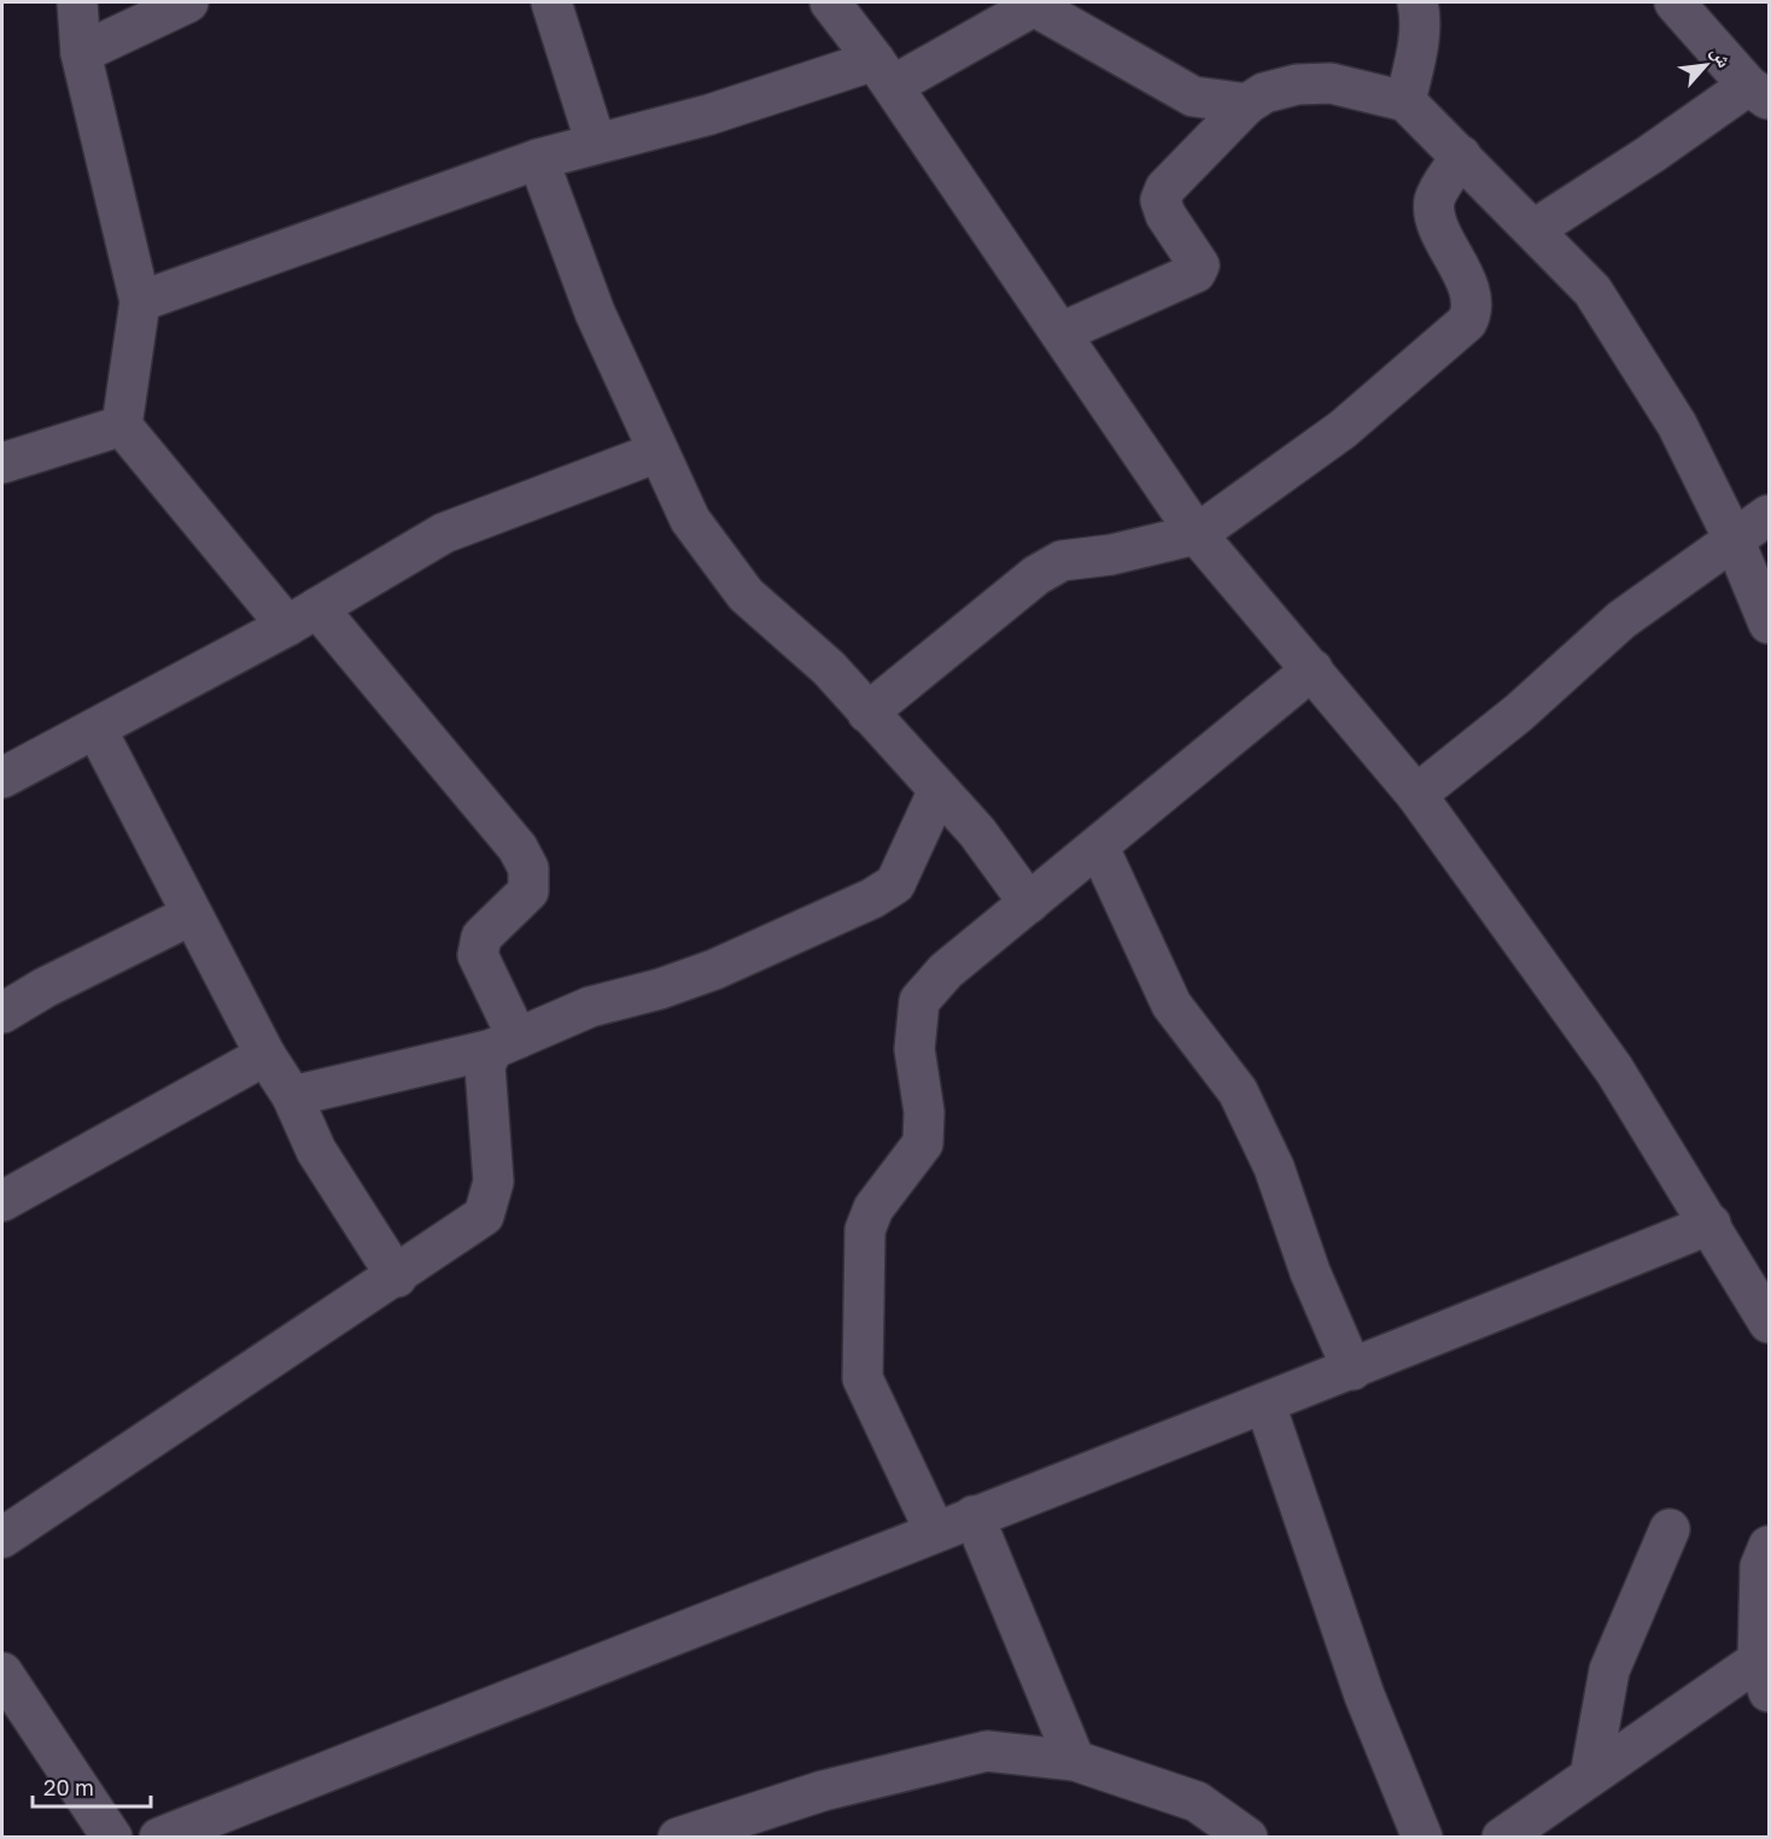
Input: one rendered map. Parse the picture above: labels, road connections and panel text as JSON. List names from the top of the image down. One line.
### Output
{"scale_bar":"20 m","north":"top right"}
